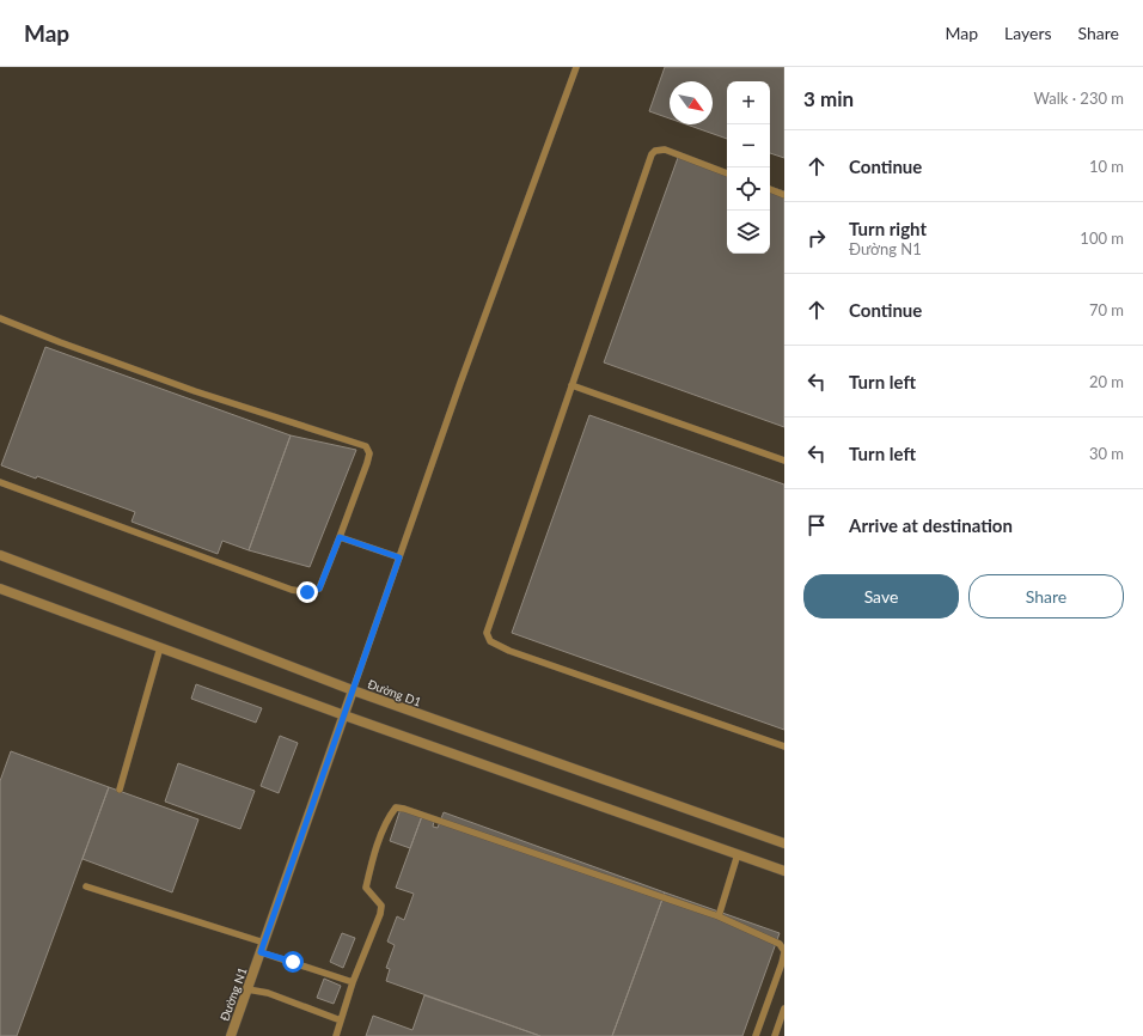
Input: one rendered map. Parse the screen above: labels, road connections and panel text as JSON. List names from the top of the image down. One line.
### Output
{"streets":{"street":["Đường D1","Đường N1"]},"crossings":[["Đường D1","Đường N1"]],"north":"bottom right","page":{"header":"Map","nav":["Map","Layers","Share"],"heading":["3 min","Walk · 230 m"],"map_buttons":["+","−"],"list":[["Continue","10 m"],["Turn right","Đường N1","100 m"],["Continue","70 m"],["Turn left","20 m"],["Turn left","30 m"],"Arrive at destination"],"buttons":["Save","Share"]}}
